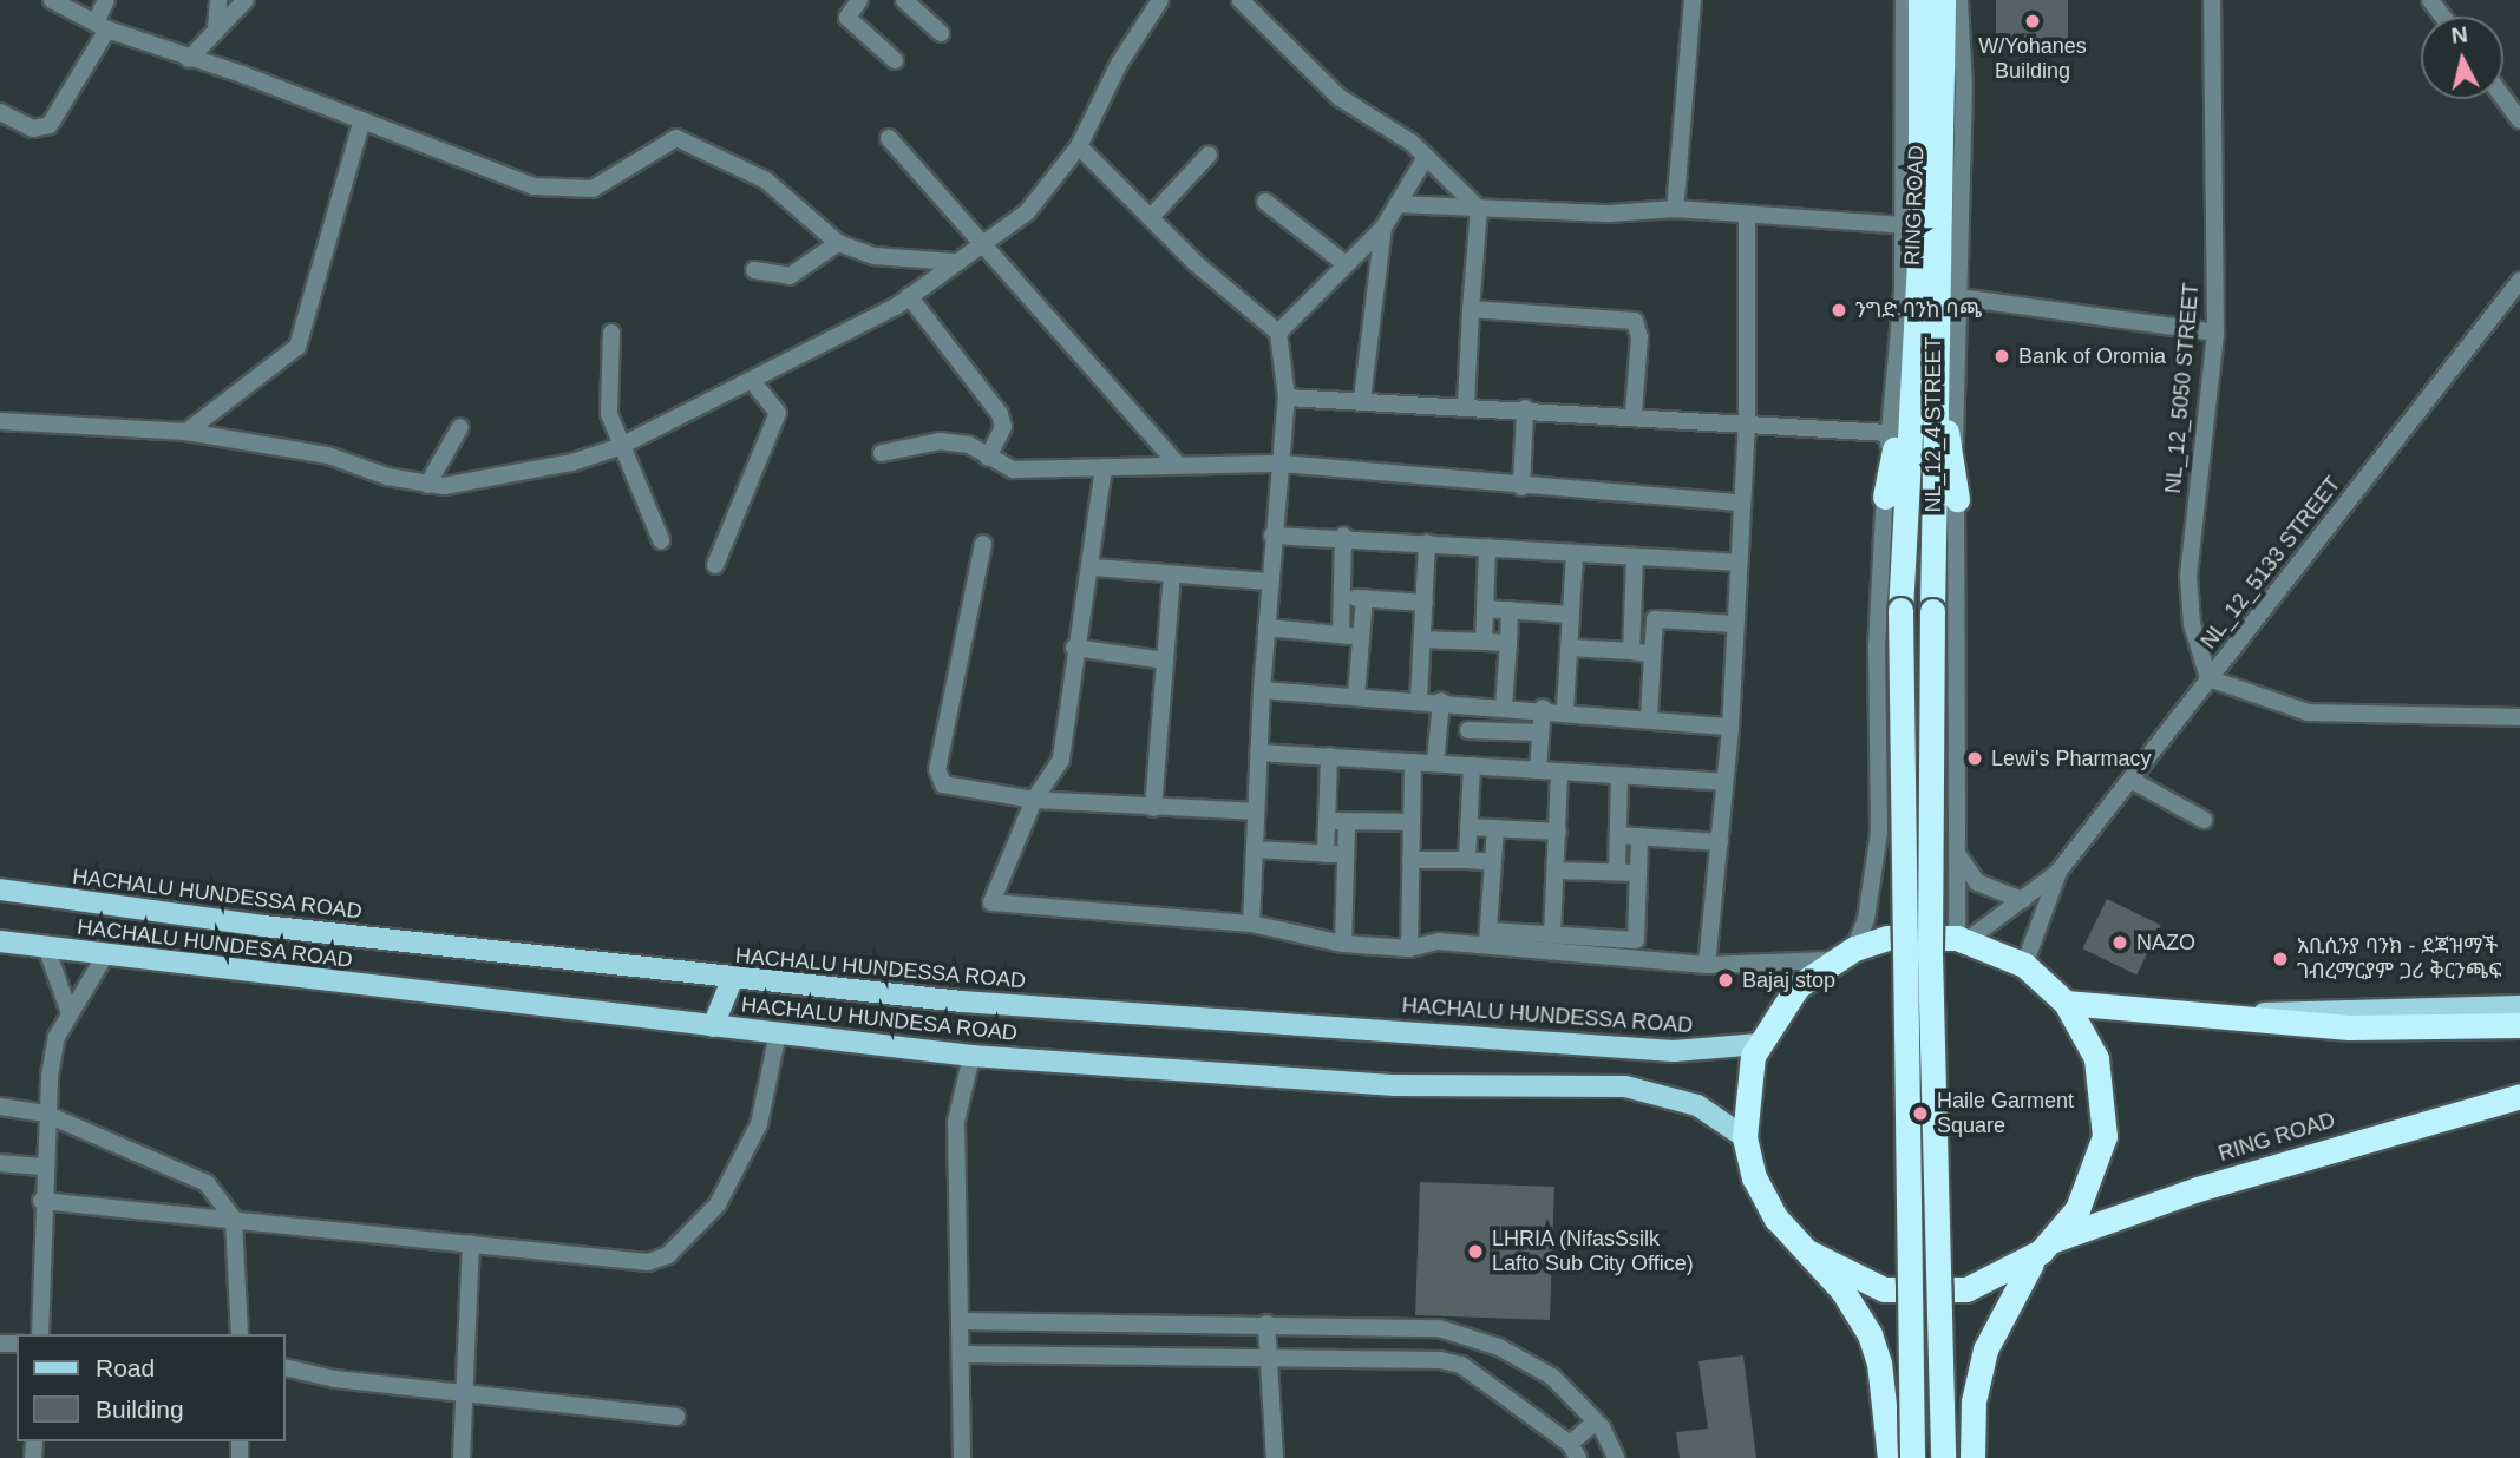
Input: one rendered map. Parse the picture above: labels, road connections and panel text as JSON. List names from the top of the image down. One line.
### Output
{"streets":{"highway":["RING ROAD"],"main road":["HACHALU HUNDESSA ROAD","HACHALU HUNDESA ROAD"],"street":["NL_12_5050 STREET","NL_12_4 STREET","NL_12_5133 STREET"]},"crossings":[["NL_12_5050 STREET","NL_12_5133 STREET"]],"places":["W/Yohanes Building","ንግድ ባንከ ባጫ","Bank of Oromia","Lewi's Pharmacy","NAZO","አቢሲንያ ባንክ - ደጃዝማች ገብረማርያም ጋሪ ቅርንጫፍ","Bajaj stop","Haile Garment Square","LHRIA (NifasSsilk Lafto Sub City Office)"],"legend":["Road","Building"],"north":"top"}
